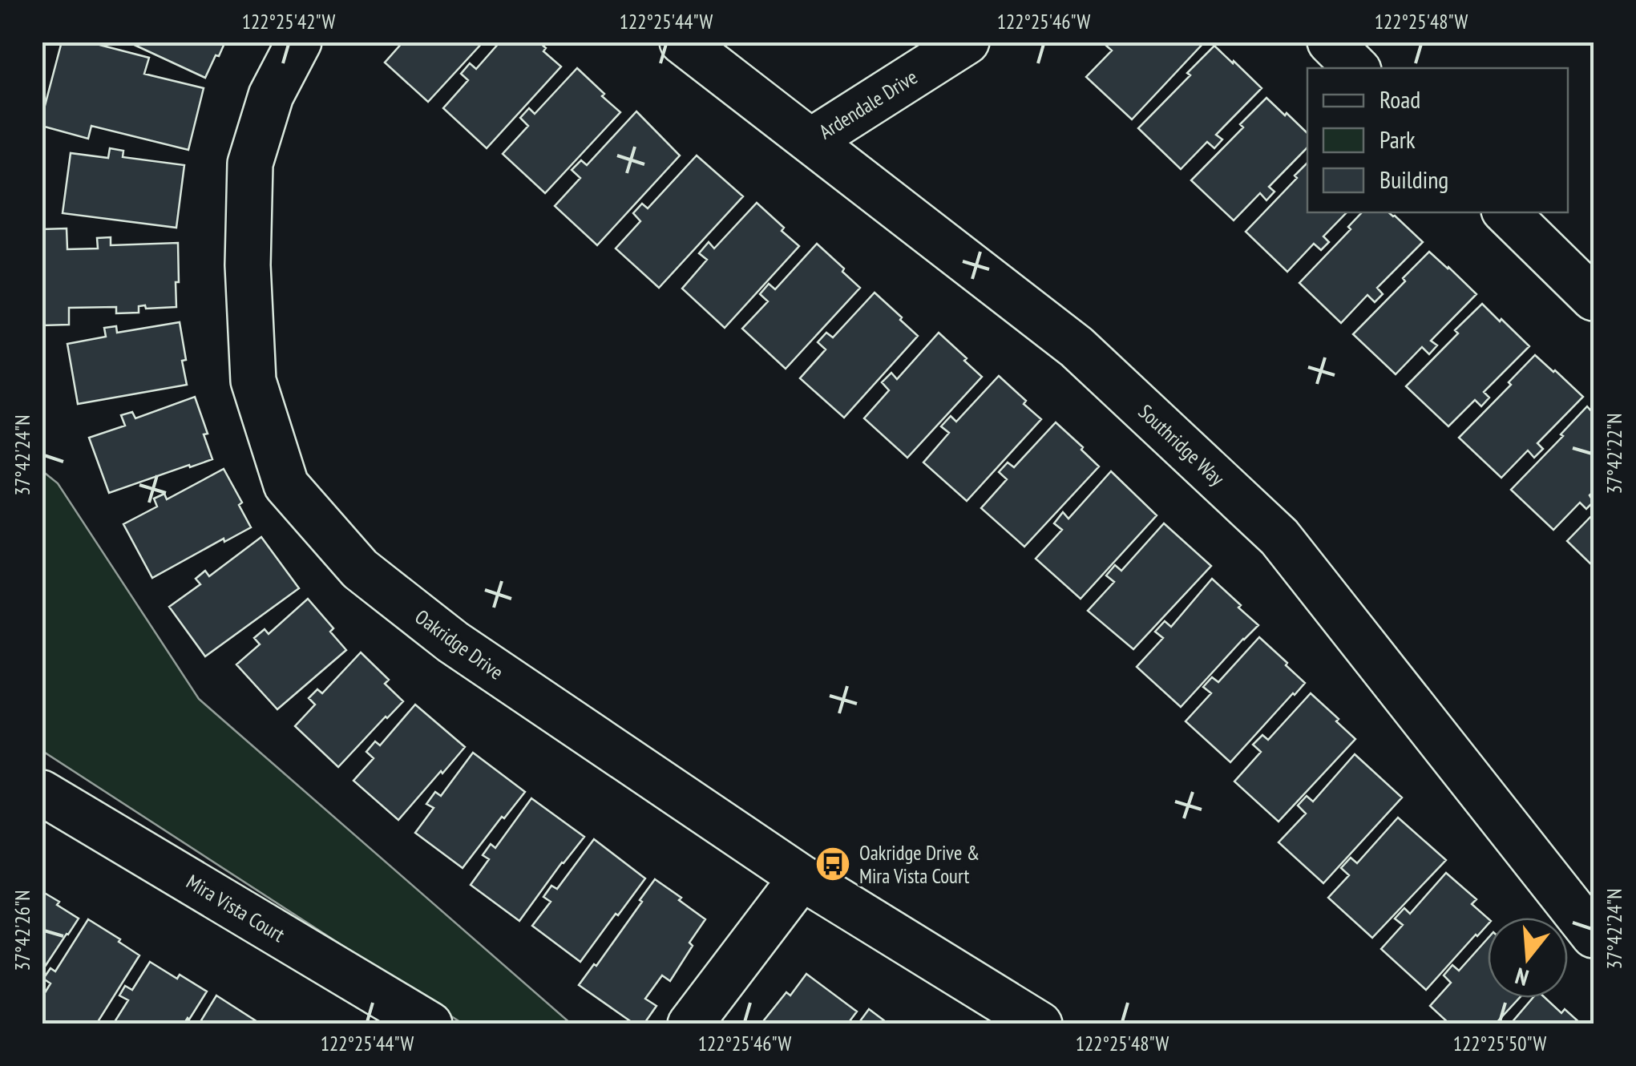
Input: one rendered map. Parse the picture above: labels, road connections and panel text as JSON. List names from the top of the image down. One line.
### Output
{"streets":{"street":["Ardendale Drive","Southridge Way","Oakridge Drive","Mira Vista Court"]},"crossings":[["Ardendale Drive","Southridge Way"]],"places":{"bus stop":["Oakridge Drive & Mira Vista Court"]},"legend":["Road","Park","Building"],"north":"bottom","coordinates":["122°25'42\"W","122°25'44\"W","122°25'46\"W","122°25'48\"W","37°42'22\"N","37°42'24\"N","37°42'26\"N","122°25'50\"W"]}
